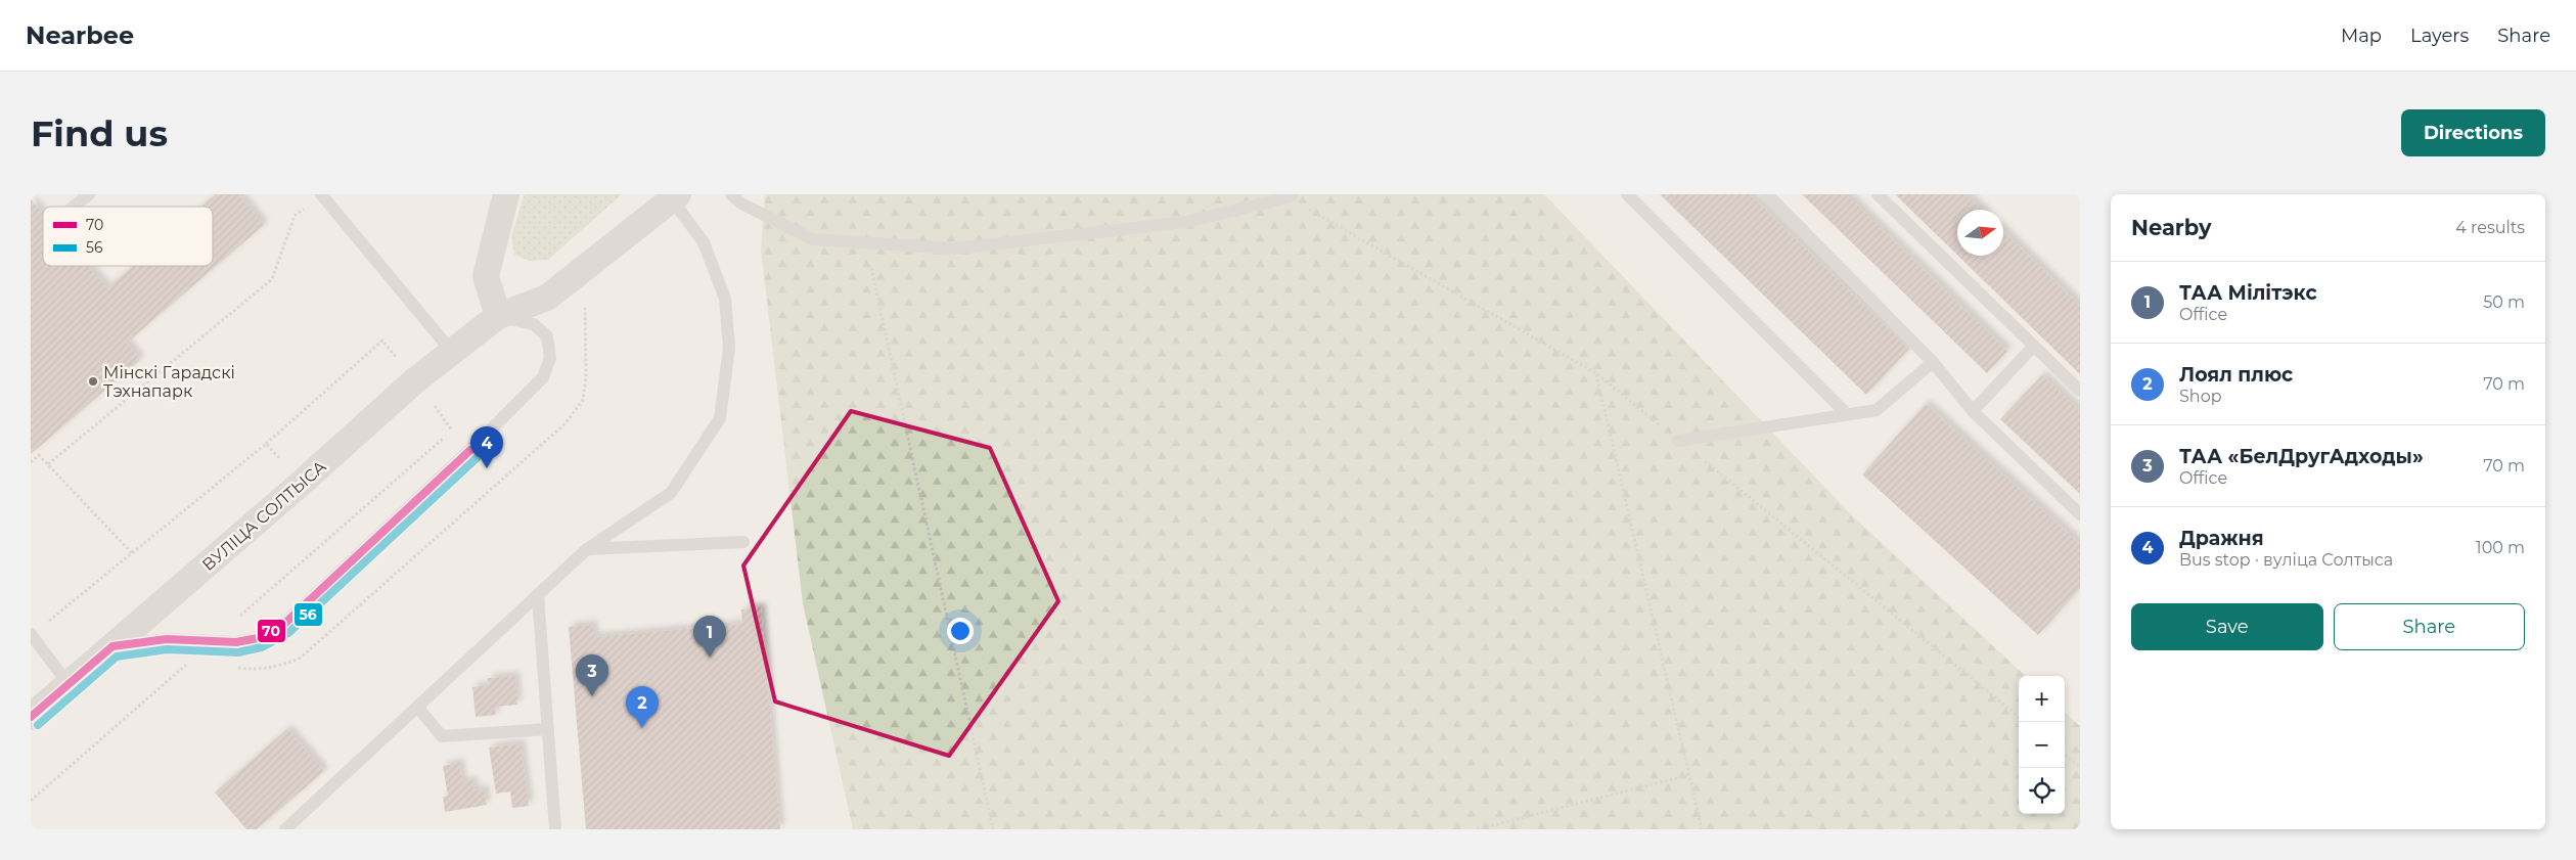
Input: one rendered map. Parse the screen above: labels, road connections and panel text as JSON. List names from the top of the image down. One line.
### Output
{"streets":{"street":["ВУЛІЦА СОЛТЫСА"]},"places":["Мінскі Гарадскі Тэхнапарк"],"lines":["transit line 70","transit line 56"],"legend":["70","56"],"north":"right","page":{"header":"Nearbee","nav":["Map","Layers","Share"],"buttons":["Directions",["Save","Share"]],"title":"Find us","heading":["Nearby","4 results"],"list":[{"mark":"1","name":"ТАА Мілітэкс","note":"Office","value":"50 m"},{"mark":"2","name":"Лоял плюс","note":"Shop","value":"70 m"},{"mark":"3","name":"ТАА «БелДругАдходы»","note":"Office","value":"70 m"},{"mark":"4","name":"Дражня","note":"Bus stop · вуліца Солтыса","value":"100 m"}],"pins":["4","1","3","2"],"map_buttons":["+","−"]}}
